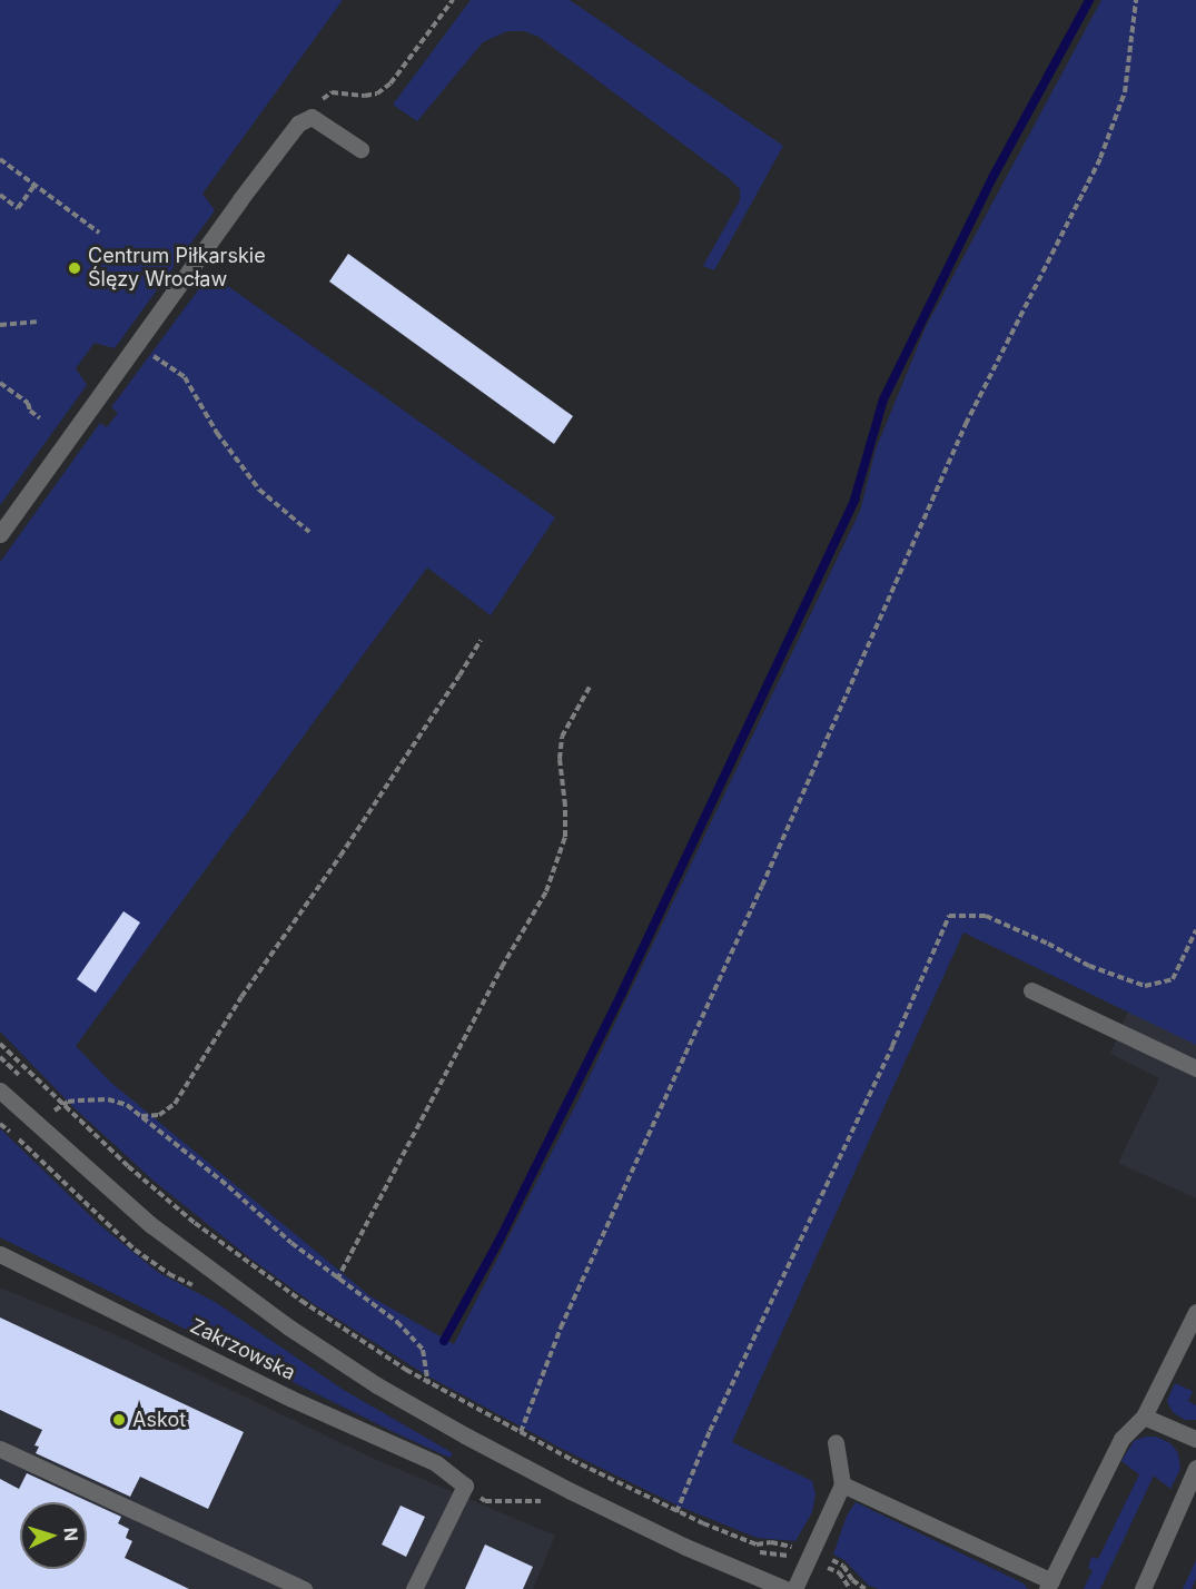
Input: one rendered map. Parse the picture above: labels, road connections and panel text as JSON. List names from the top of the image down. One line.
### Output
{"streets":{"street":["Zakrzowska"]},"places":["Centrum Piłkarskie Ślęzy Wrocław","Askot"],"north":"right"}
